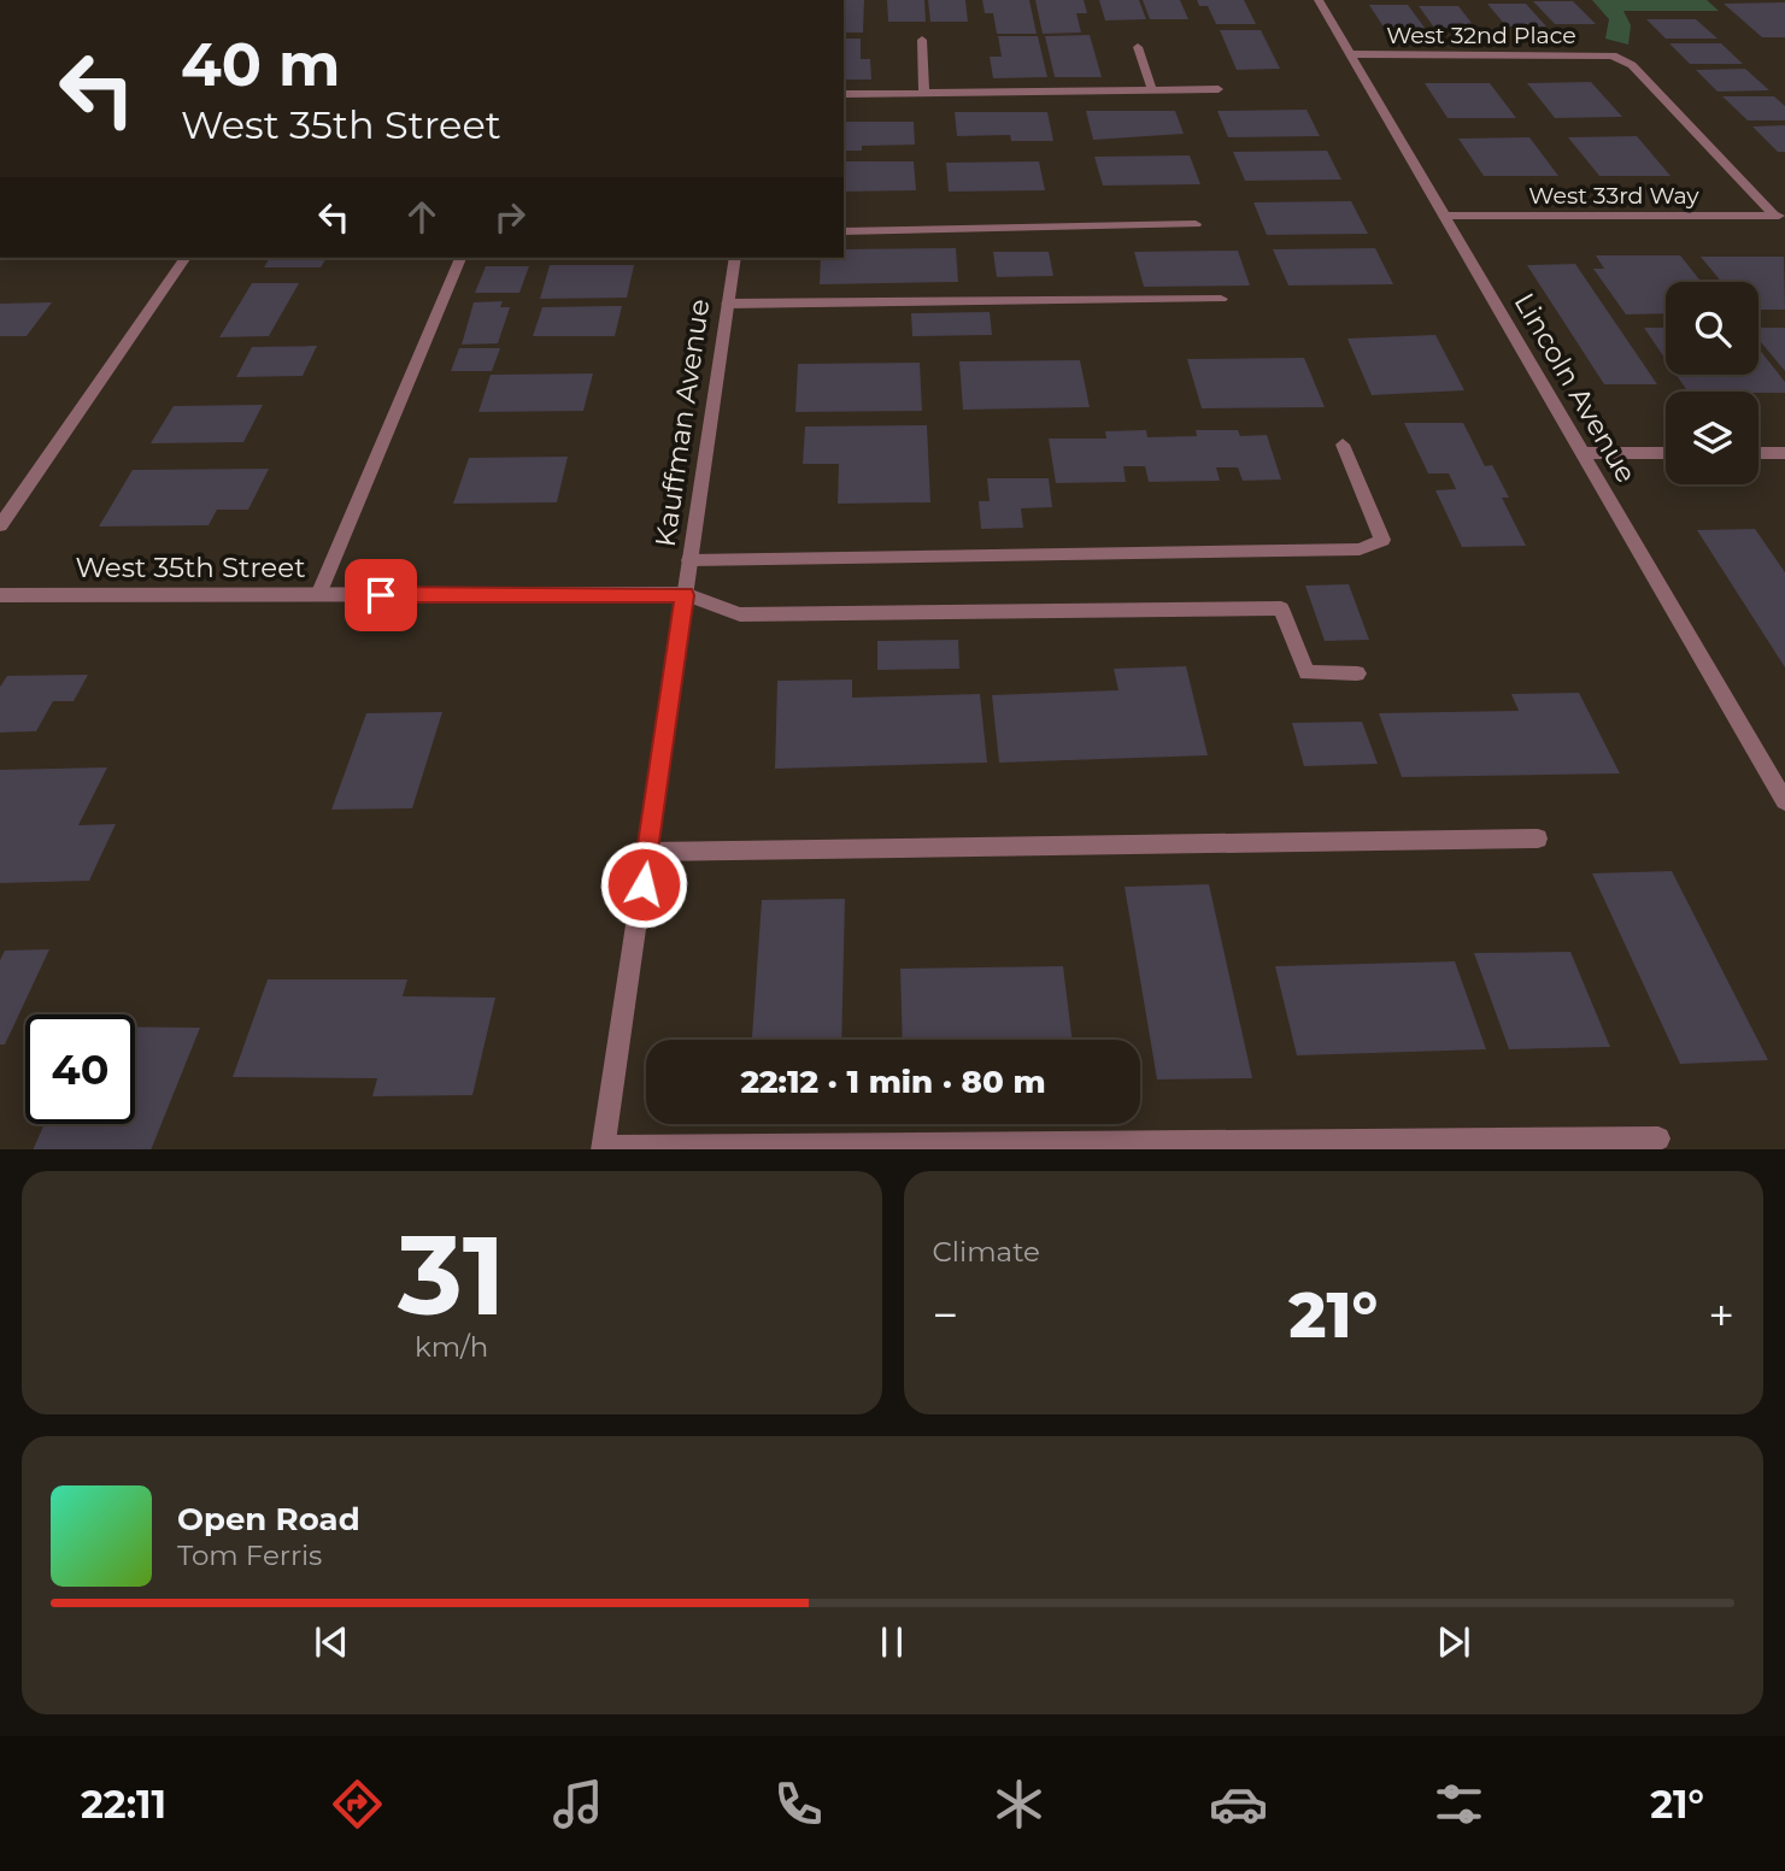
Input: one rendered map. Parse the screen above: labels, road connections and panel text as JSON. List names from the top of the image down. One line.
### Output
{"streets":{"street":["West 32nd Place","West 33rd Way","Lincoln Avenue","Kauffman Avenue","West 35th Street"]},"crossings":[["West 32nd Place","West 33rd Way"],["West 32nd Place","Lincoln Avenue"],["West 33rd Way","Lincoln Avenue"],["Kauffman Avenue","West 35th Street"]],"page":{"turn":["40 m","West 35th Street"],"limit":"40","trip":"22:12 · 1 min · 80 m","tile":[["31","km/h"],"Climate"],"heat":["−","21°","+"],"song":["Open Road","Tom Ferris"],"tabs":["22:11","21°"]}}
